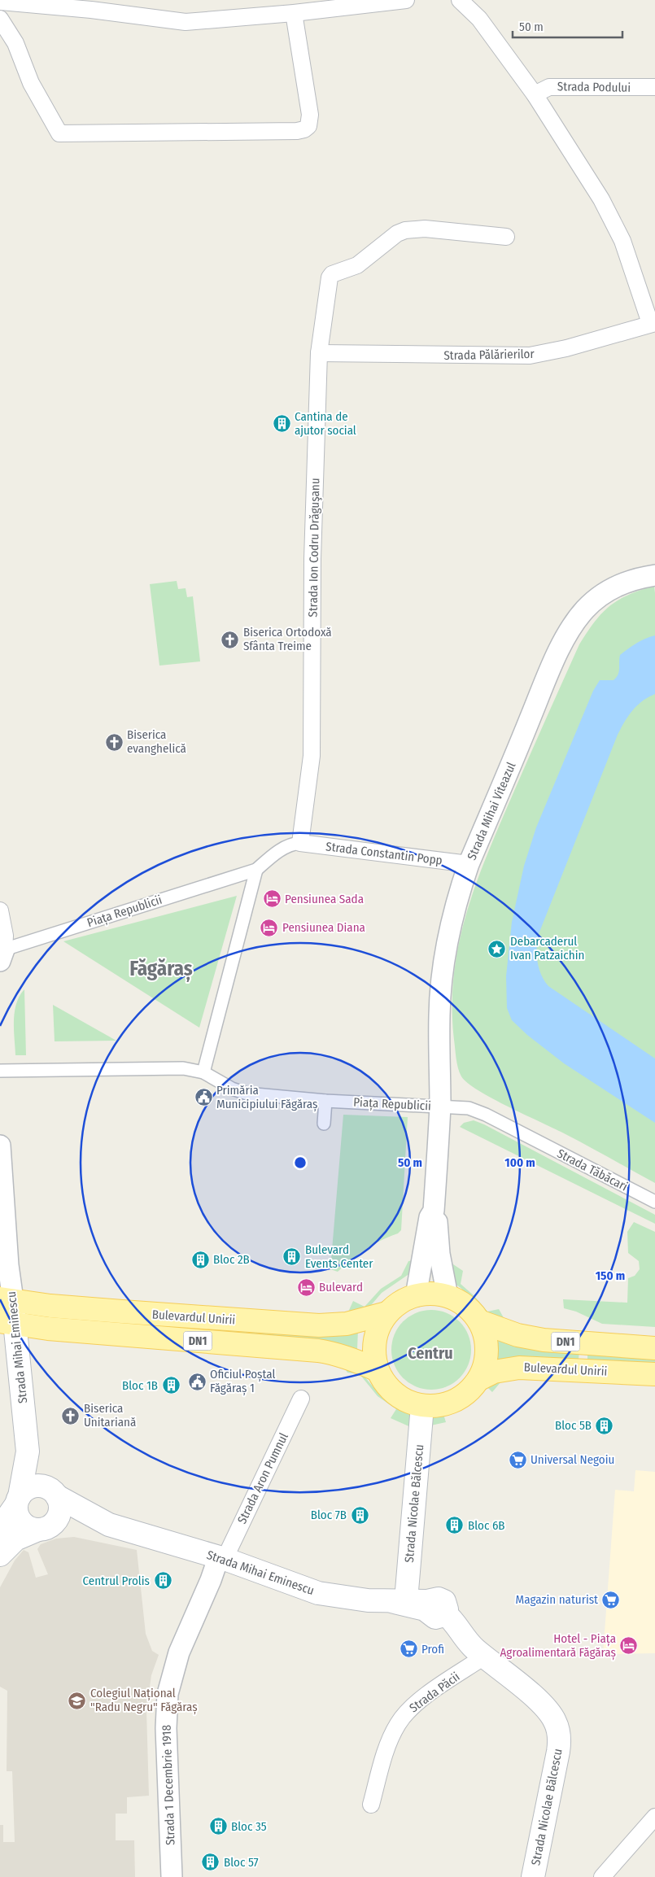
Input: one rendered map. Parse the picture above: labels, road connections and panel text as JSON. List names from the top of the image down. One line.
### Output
{"streets":{"main road":["Bulevardul Unirii","DN1","Strada Mihai Eminescu","Strada Nicolae Bălcescu"],"street":["Strada Podului","Strada Pălărierilor","Strada Ion Codru Drăguşanu","Strada Mihai Viteazul","Strada Constantin Popp","Piața Republicii","Strada Tăbăcari","Strada Aron Pumnul","Strada Păcii","Strada 1 Decembrie 1918"]},"crossings":[["Strada Pălărierilor","Strada Ion Codru Drăguşanu"],["Strada Ion Codru Drăguşanu","Strada Constantin Popp"],["Strada Ion Codru Drăguşanu","Piața Republicii"],["Strada Mihai Viteazul","Strada Constantin Popp"],["Strada Mihai Viteazul","Piața Republicii"],["Strada Mihai Viteazul","Strada Tăbăcari"],["Strada Constantin Popp","Piața Republicii"],["Piața Republicii","Strada Tăbăcari"],["Bulevardul Unirii","Strada Mihai Eminescu"],["Bulevardul Unirii","Strada Nicolae Bălcescu"],["Strada Mihai Eminescu","Strada Aron Pumnul"],["Strada Mihai Eminescu","Strada Nicolae Bălcescu"],["Strada Mihai Eminescu","Strada 1 Decembrie 1918"],["Strada Aron Pumnul","Strada 1 Decembrie 1918"],["Strada Nicolae Bălcescu","Strada Păcii"]],"districts":["Făgăraș","Centru"],"places":{"building":["Cantina de ajutor social","Bulevard Events Center","Bloc 2B","Bloc 1B","Bloc 5B","Bloc 7B","Bloc 6B","Centrul Prolis","Bloc 35","Bloc 57"],"church":["Biserica Ortodoxă Sfânta Treime","Biserica evanghelică","Biserica Unitariană"],"hotel":["Pensiunea Sada","Pensiunea Diana","Bulevard","Hotel - Piața Agroalimentară Făgăraș"],"place":["Debarcaderul Ivan Patzaichin"],"public building":["Primăria Municipiului Făgăraș","Oficiul Poștal Făgăraș 1"],"supermarket":["Universal Negoiu","Magazin naturist","Profi"],"school or university":["Colegiul Național \"Radu Negru\" Făgăraș"]},"scale_bar":"50 m","rings":["50 m","100 m","150 m"]}
